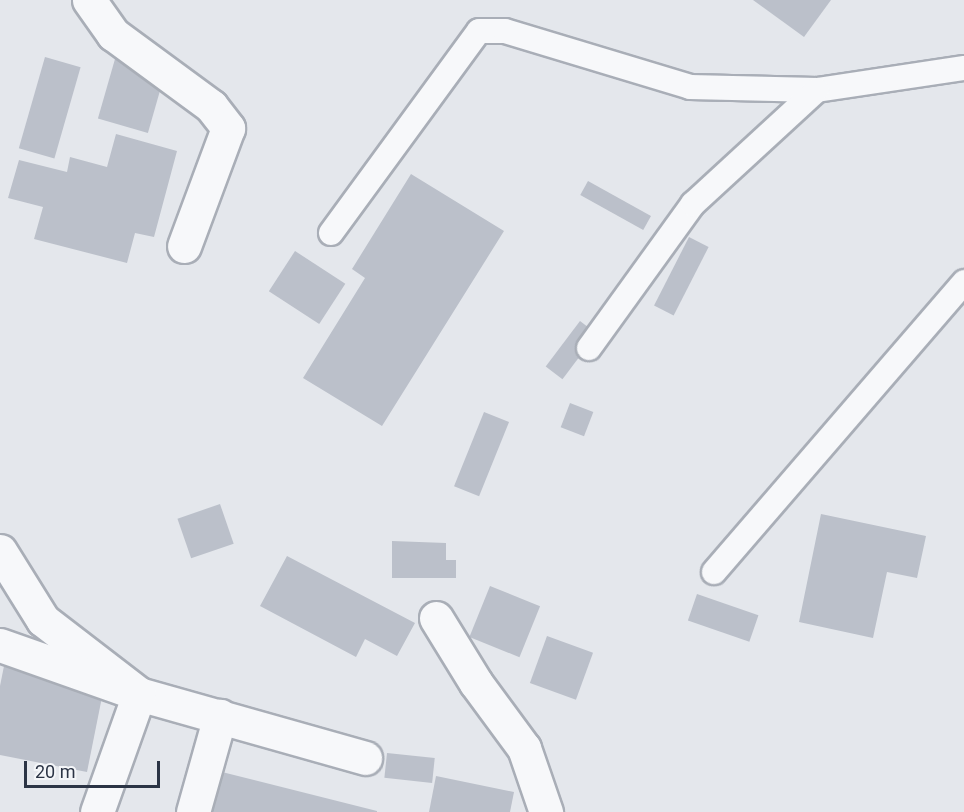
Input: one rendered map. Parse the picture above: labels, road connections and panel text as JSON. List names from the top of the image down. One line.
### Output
{"scale_bar":"20 m"}
